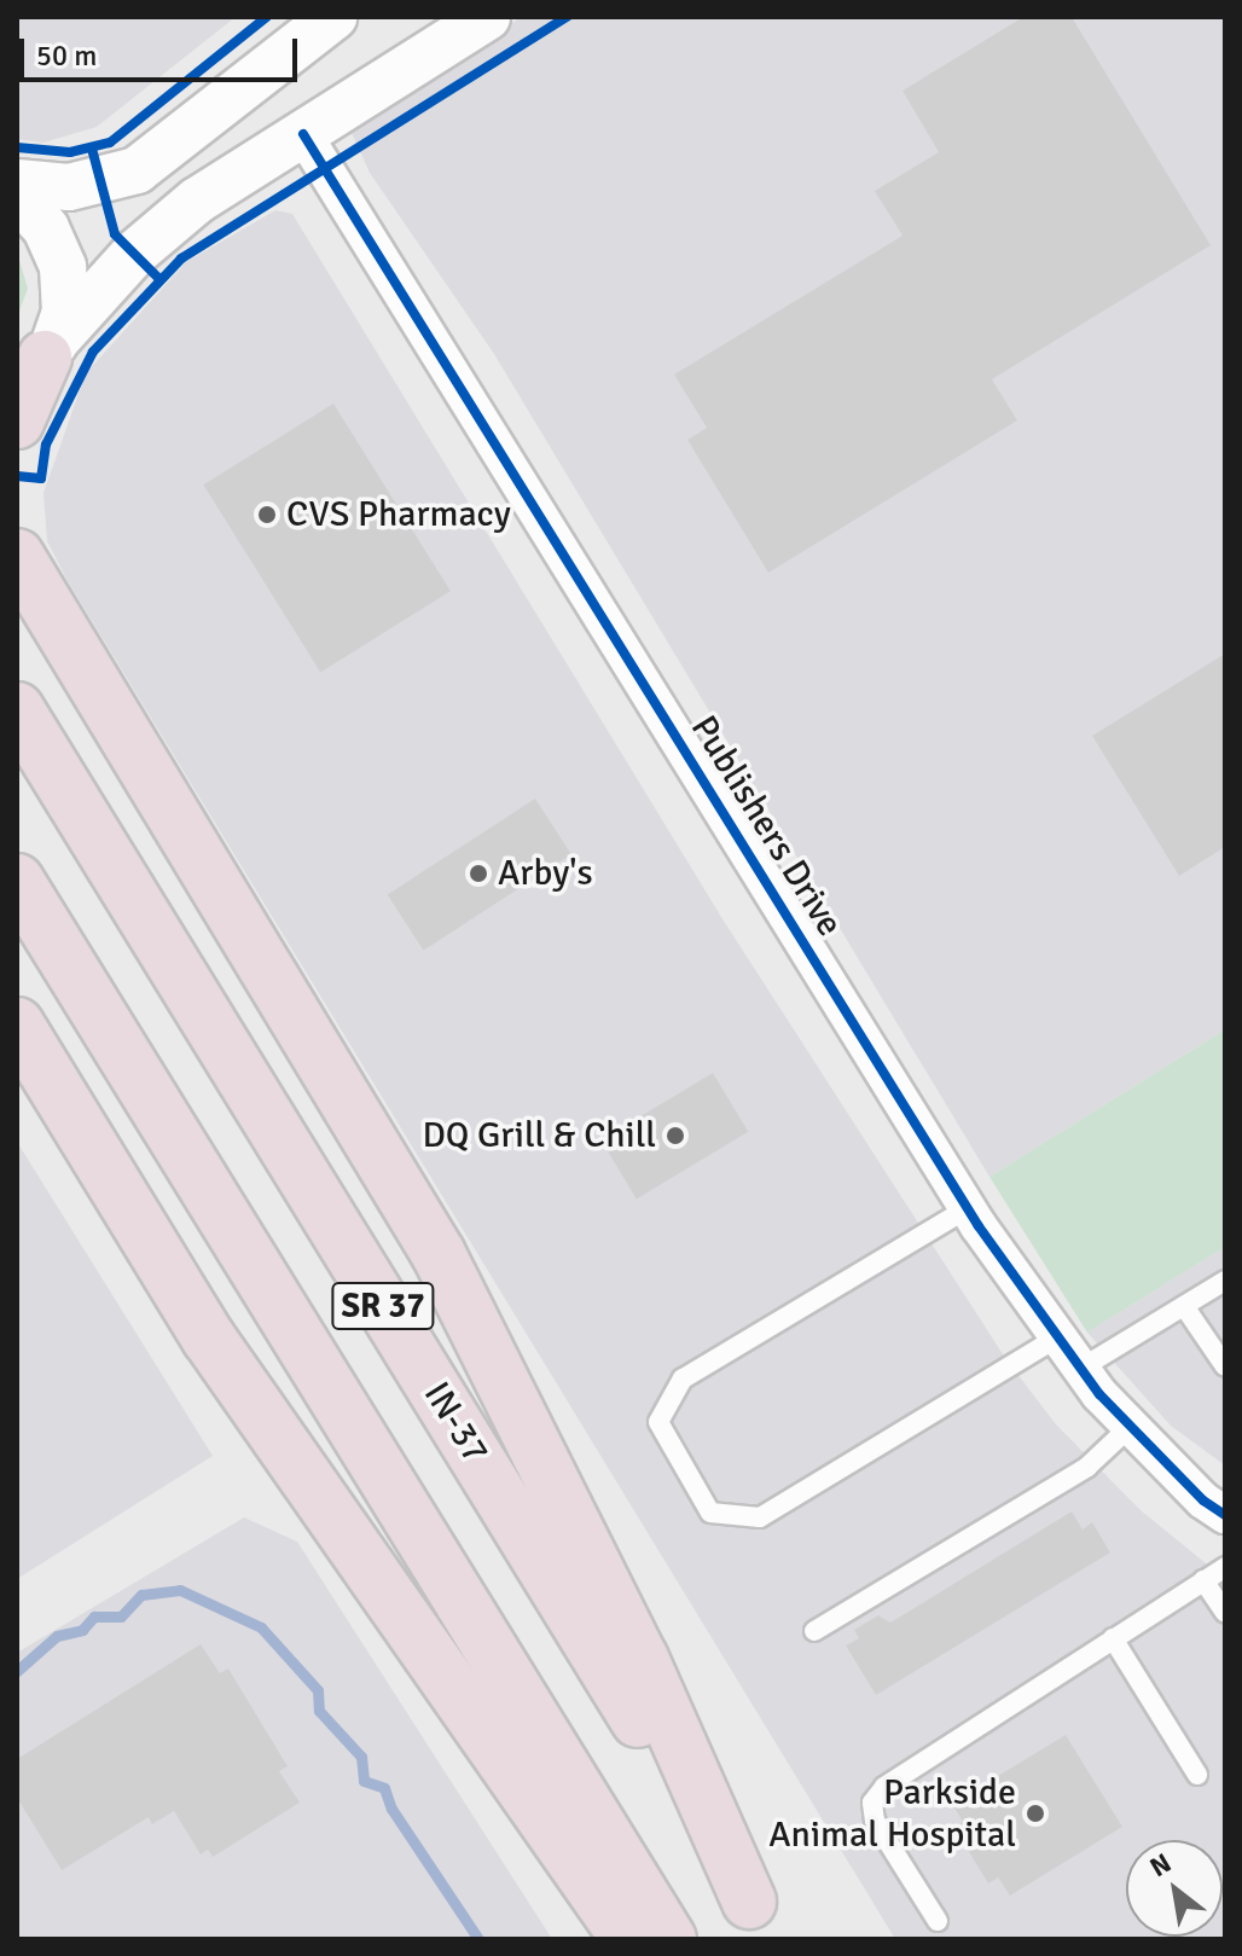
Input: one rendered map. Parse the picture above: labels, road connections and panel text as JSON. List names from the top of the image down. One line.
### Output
{"streets":{"highway":["SR 37","IN-37"],"street":["Publishers Drive"]},"places":["CVS Pharmacy","Arby's","DQ Grill & Chill","Parkside Animal Hospital"],"scale_bar":"50 m","north":"top left"}
